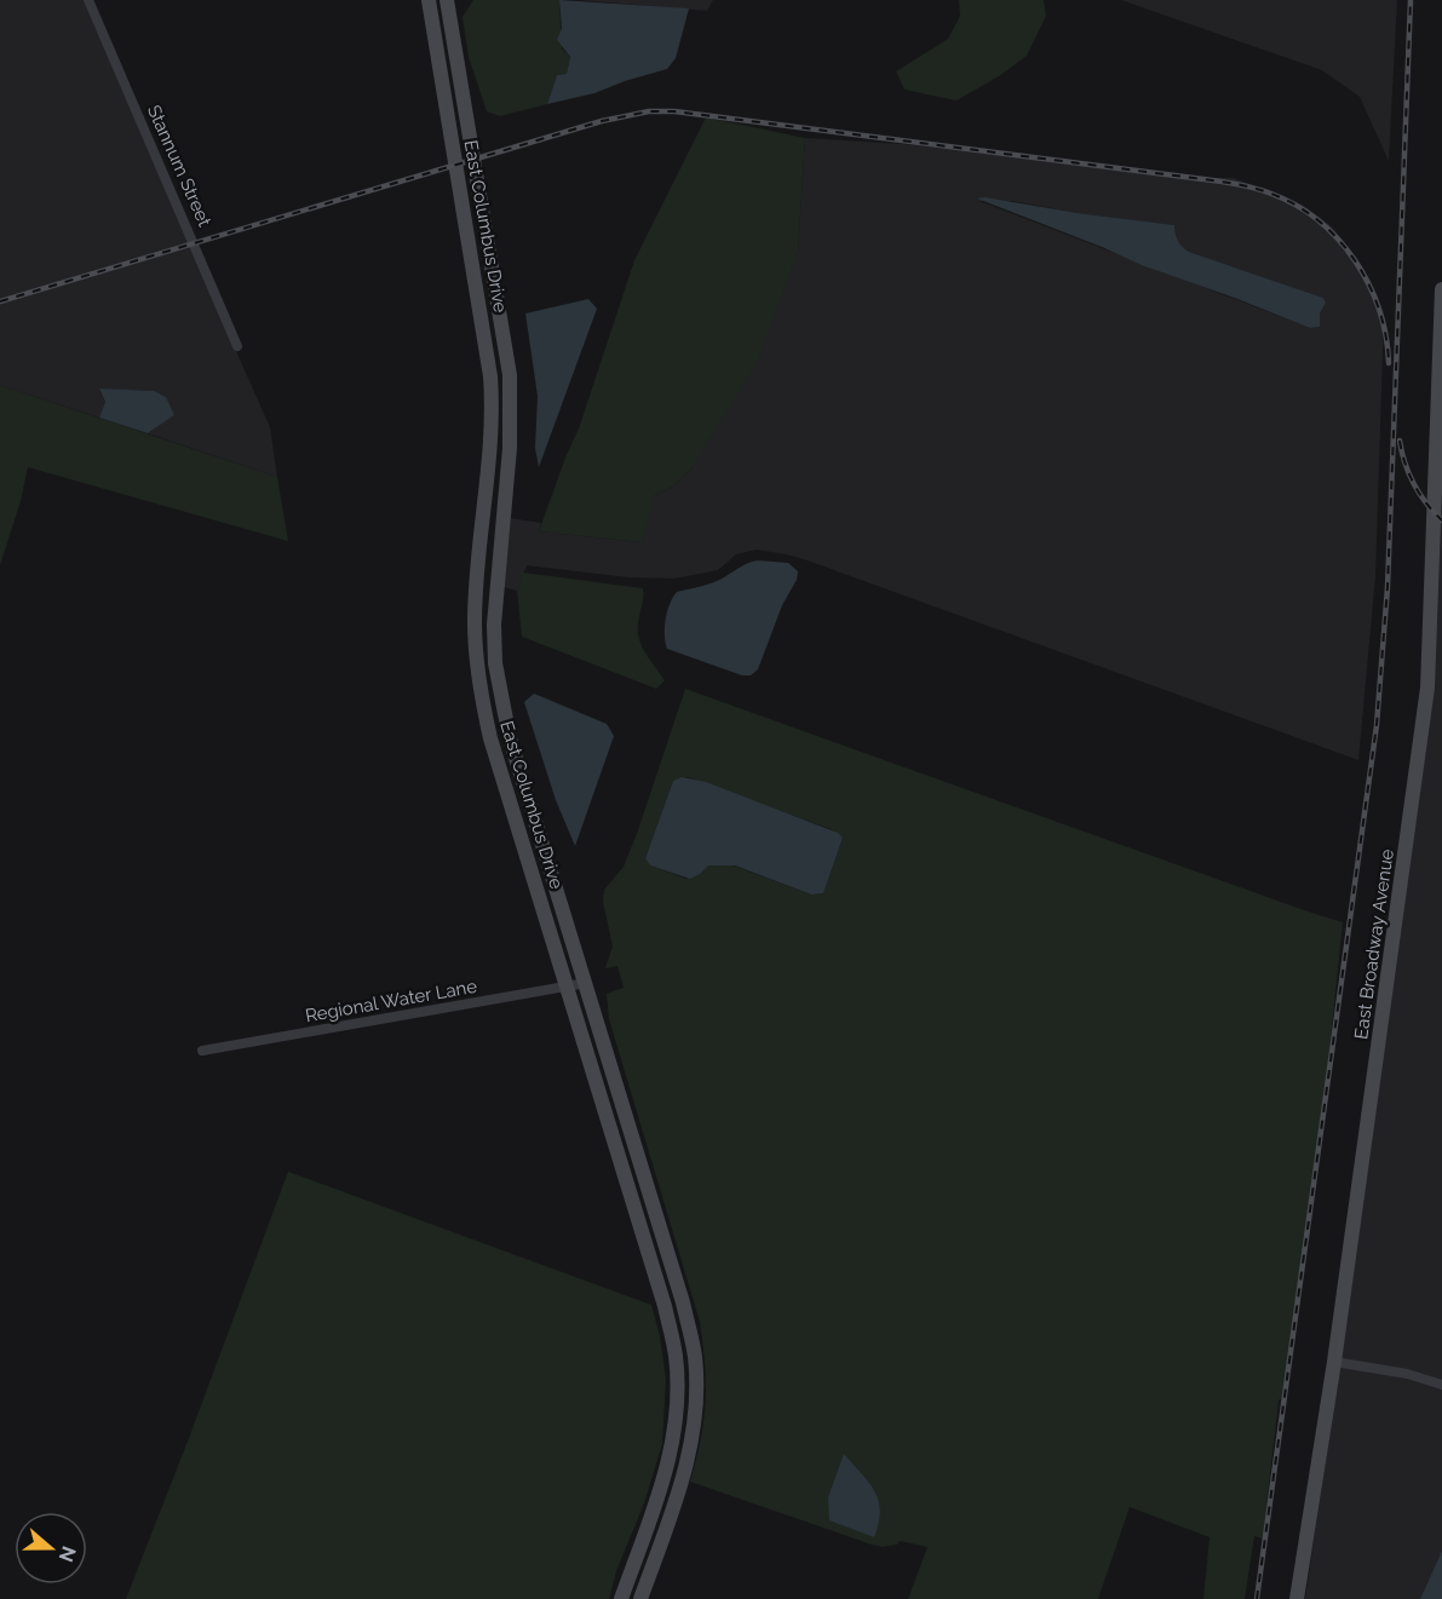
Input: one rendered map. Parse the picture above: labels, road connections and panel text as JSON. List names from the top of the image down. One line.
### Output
{"streets":{"street":["Stannum Street","East Columbus Drive","East Broadway Avenue","Regional Water Lane"]},"crossings":[["East Columbus Drive","Regional Water Lane"]],"north":"right"}
